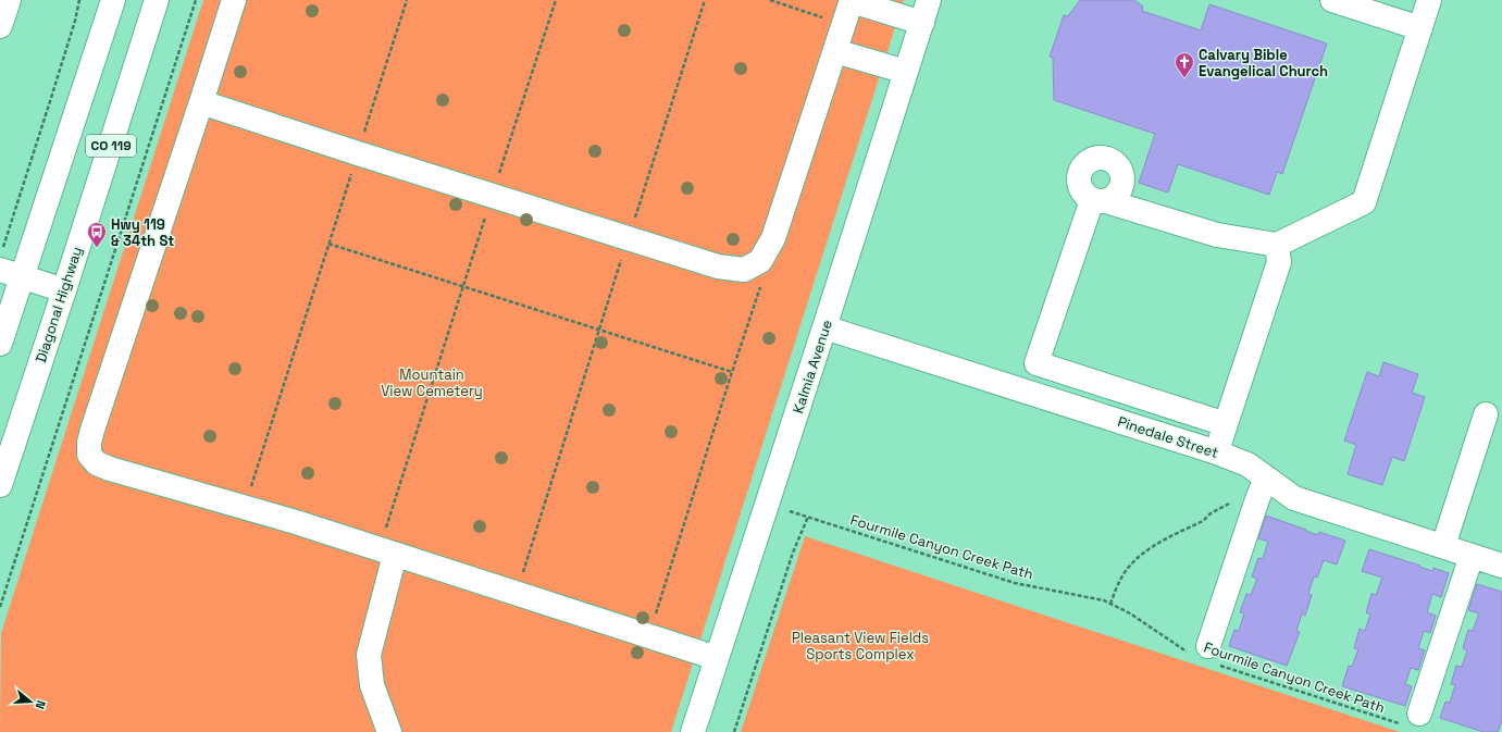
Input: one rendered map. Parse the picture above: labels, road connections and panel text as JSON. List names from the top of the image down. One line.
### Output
{"streets":{"main road":["CO 119","Diagonal Highway","Kalmia Avenue","Pinedale Street"],"path":["Fourmile Canyon Creek Path"]},"crossings":[["Kalmia Avenue","Pinedale Street"],["Kalmia Avenue","Fourmile Canyon Creek Path"]],"parks":["Mountain View Cemetery","Pleasant View Fields Sports Complex"],"places":{"church":["Calvary Bible Evangelical Church"],"bus stop":["Hwy 119 & 34th St"]},"north":"right"}
